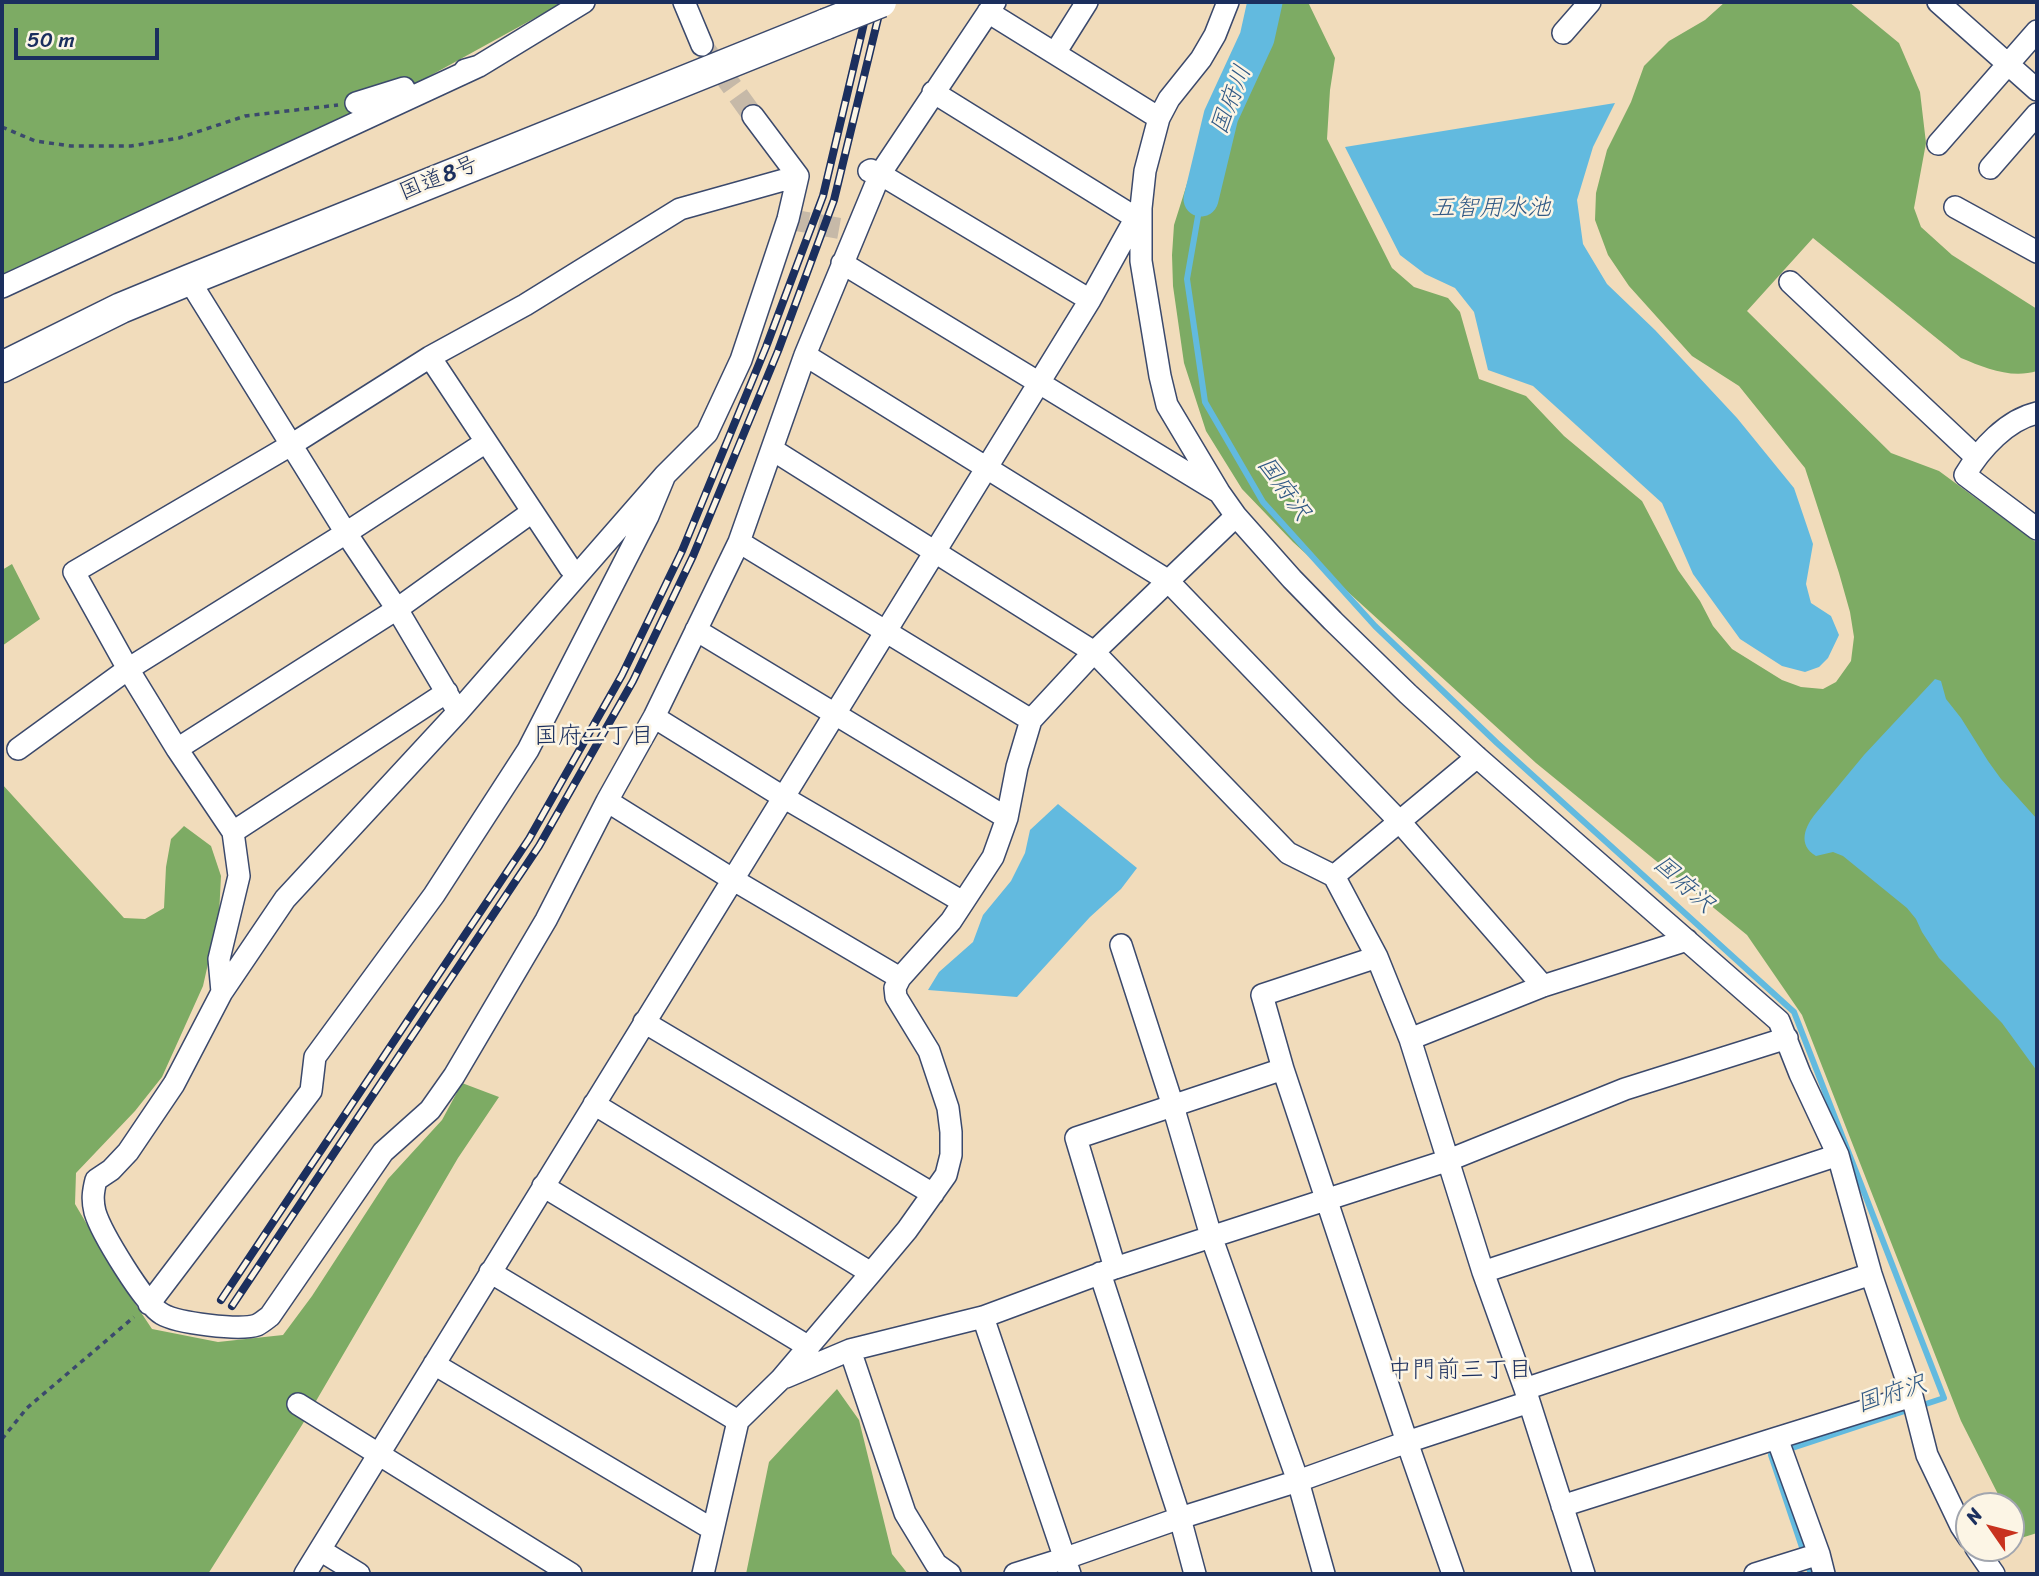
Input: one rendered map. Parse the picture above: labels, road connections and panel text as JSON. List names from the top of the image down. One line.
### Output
{"streets":{"highway":["国道8号"]},"districts":["国府二丁目","中門前三丁目"],"water":["国府川","五智用水池","国府沢"],"scale_bar":"50 m","north":"top left"}
